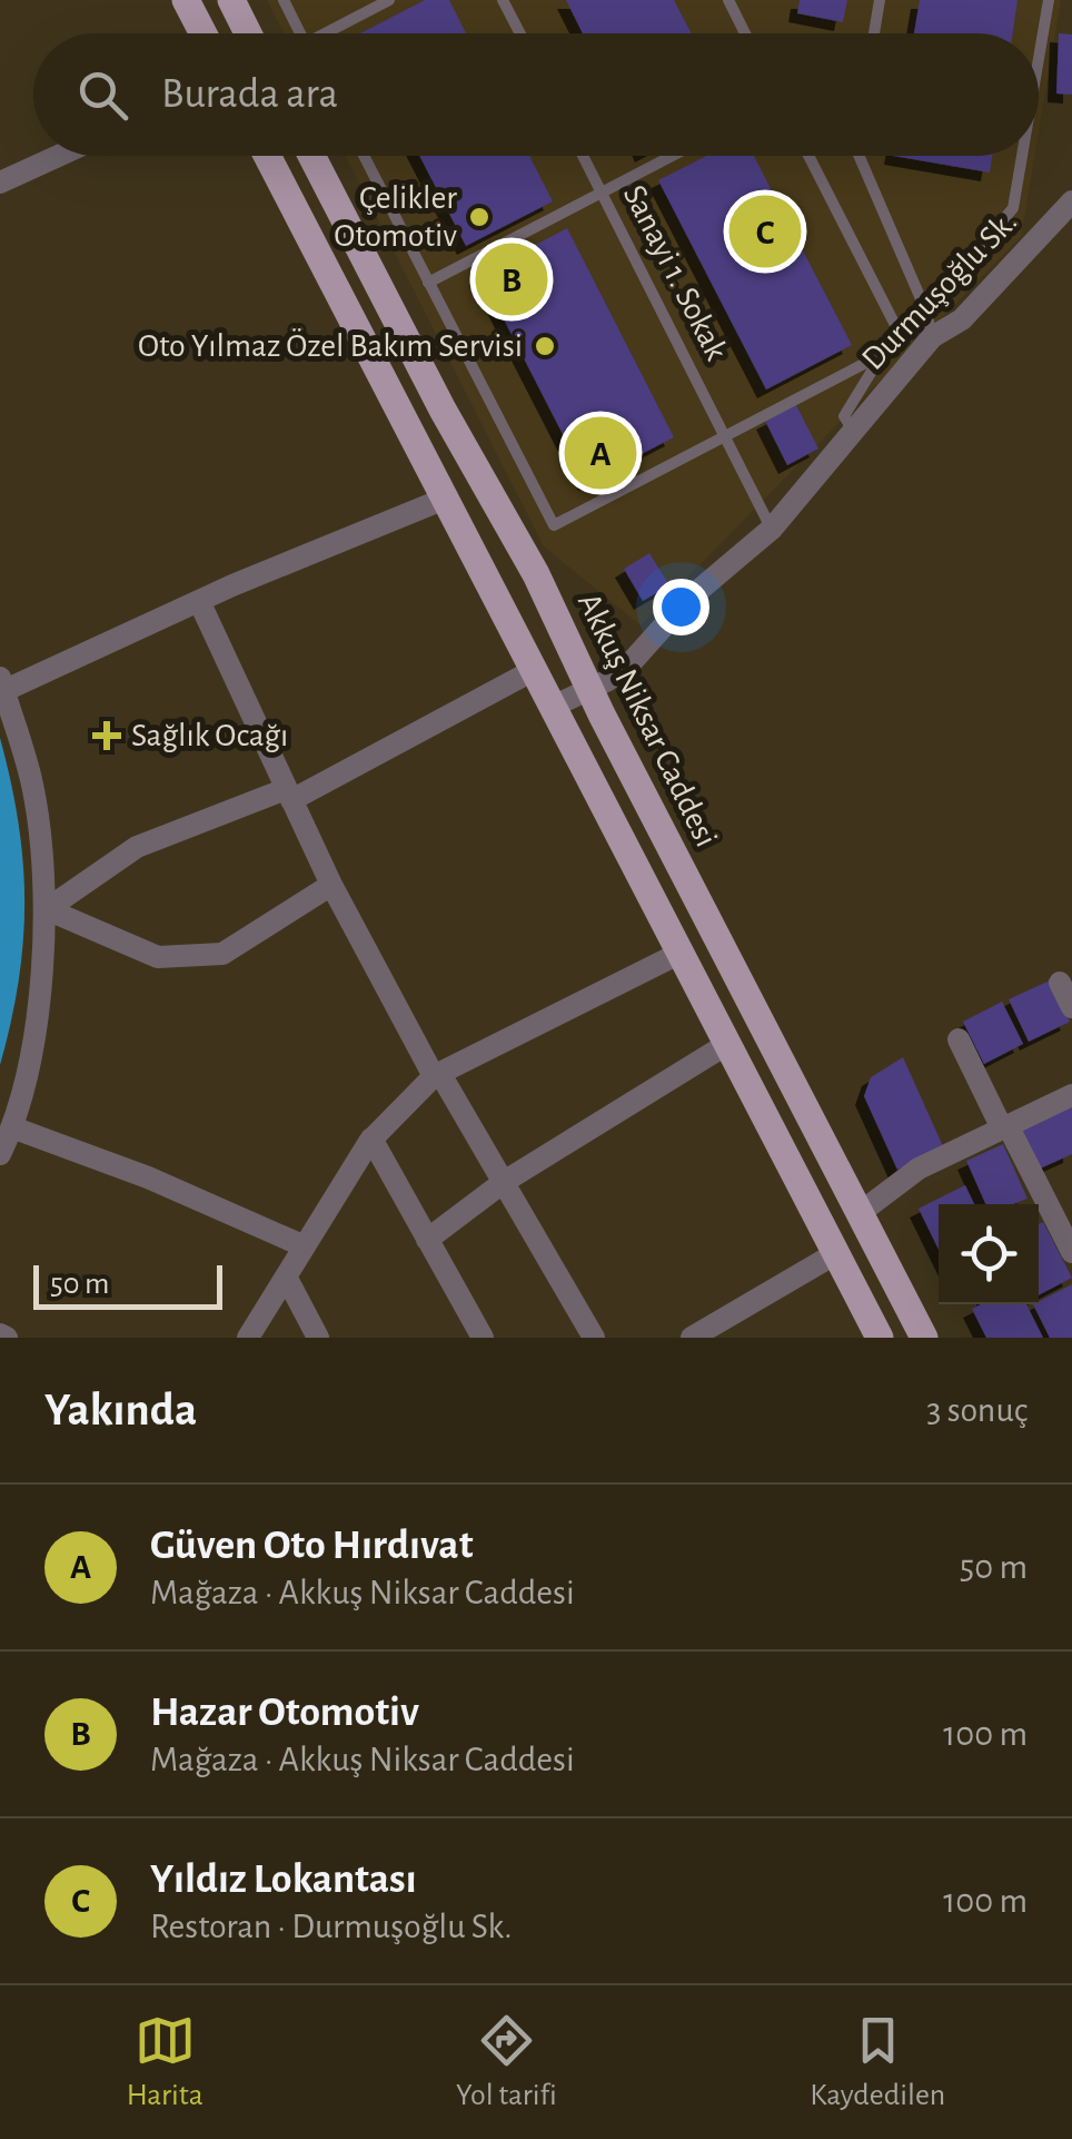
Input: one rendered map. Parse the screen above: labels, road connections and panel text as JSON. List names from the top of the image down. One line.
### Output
{"streets":{"main road":["Akkuş Niksar Caddesi"],"street":["Durmuşoğlu Sk."],"lane":["Sanayi 1. Sokak"]},"crossings":[["Sanayi 1. Sokak","Durmuşoğlu Sk."],["Durmuşoğlu Sk.","Akkuş Niksar Caddesi"]],"places":{"other":["Çelikler Otomotiv","Oto Yılmaz Özel Bakım Servisi"],"health":["Sağlık Ocağı"]},"scale_bar":"50 m","page":{"search":"Burada ara","pins":["C","B","A"],"scale":"50 m","heading":["Yakında","3 sonuç"],"list":[{"mark":"A","name":"Güven Oto Hırdıvat","note":"Mağaza · Akkuş Niksar Caddesi","value":"50 m"},{"mark":"B","name":"Hazar Otomotiv","note":"Mağaza · Akkuş Niksar Caddesi","value":"100 m"},{"mark":"C","name":"Yıldız Lokantası","note":"Restoran · Durmuşoğlu Sk.","value":"100 m"}],"nav":["Harita","Yol tarifi","Kaydedilen"]}}
